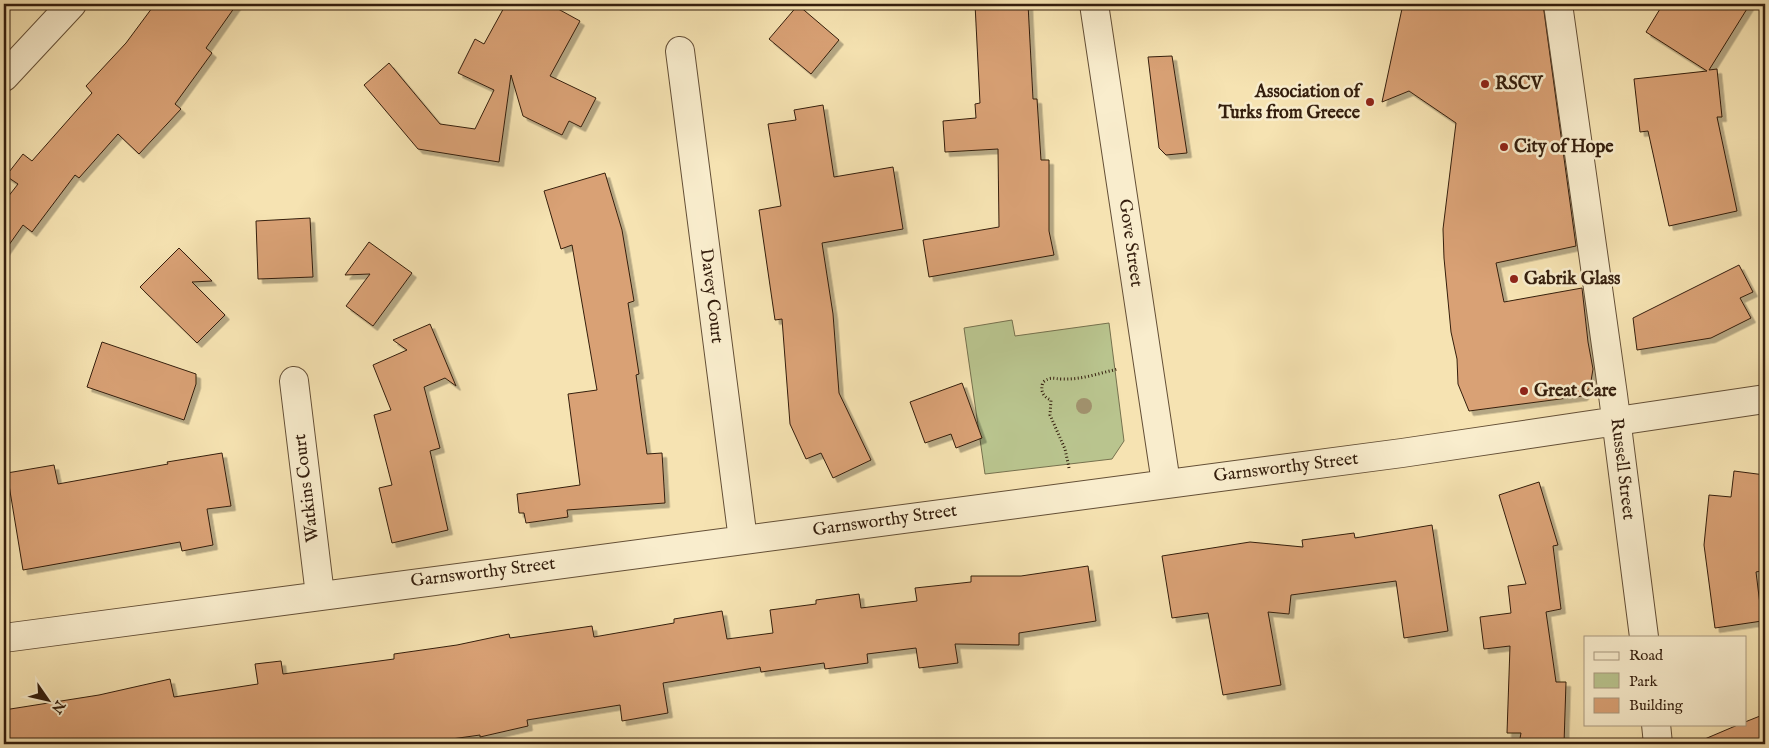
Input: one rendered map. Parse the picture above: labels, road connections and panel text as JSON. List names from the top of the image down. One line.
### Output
{"streets":{"street":["Gove Street","Davey Court","Garnsworthy Street","Russell Street","Watkins Court"]},"crossings":[["Gove Street","Garnsworthy Street"],["Davey Court","Garnsworthy Street"],["Garnsworthy Street","Russell Street"],["Garnsworthy Street","Watkins Court"]],"places":["RSCV","Association of Turks from Greece","City of Hope","Gabrik Glass","Great Care"],"legend":["Road","Park","Building"],"north":"bottom right"}
